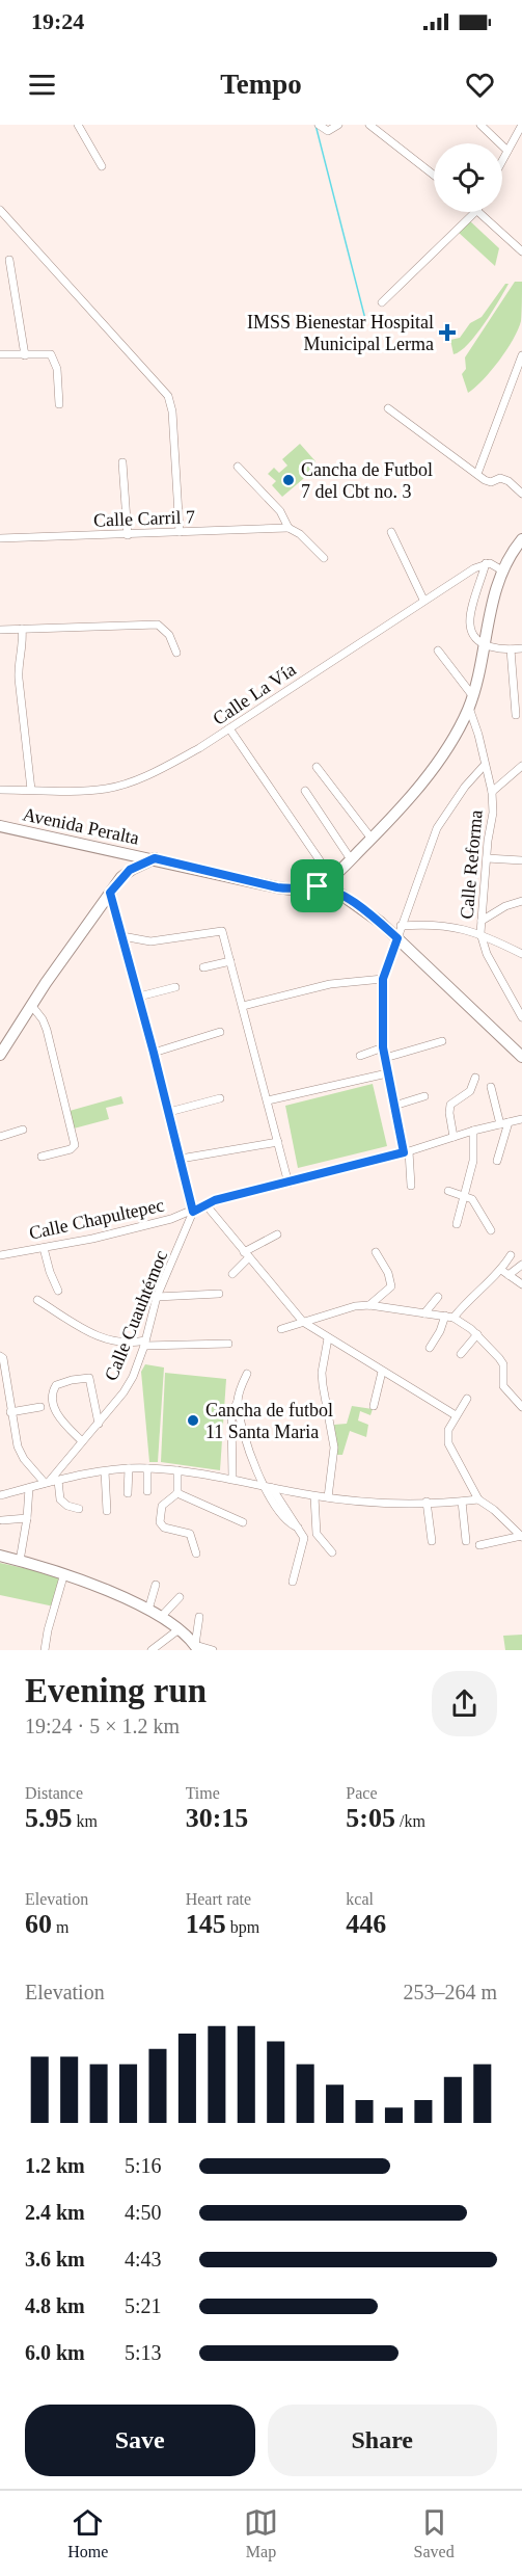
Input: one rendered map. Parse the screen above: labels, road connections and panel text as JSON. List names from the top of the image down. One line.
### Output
{"streets":{"main road":["Avenida Peralta"],"street":["Calle Carril 7","Calle La Vía","Calle Reforma","Calle Chapultepec","Calle Cuauhtémoc"]},"crossings":[["Calle Chapultepec","Calle Cuauhtémoc"]],"places":{"health":["IMSS Bienestar Hospital Municipal Lerma"],"other":["Cancha de Futbol 7 del Cbt no. 3","Cancha de futbol 11 Santa Maria"]},"page":{"status":"19:24","header":"Tempo","heading":["Evening run","19:24 · 5 × 1.2 km"],"stats":[["Distance","5.95 km"],["Time","30:15"],["Pace","5:05 /km"],["Elevation","60 m"],["Heart rate","145 bpm"],["kcal","446"]],"chart":["Elevation","253–264 m"],"list":[{"name":"1.2 km","note":"5:16"},{"name":"2.4 km","note":"4:50"},{"name":"3.6 km","note":"4:43"},{"name":"4.8 km","note":"5:21"},{"name":"6.0 km","note":"5:13"}],"buttons":["Save","Share"],"tabs":["Home","Map","Saved"]}}
